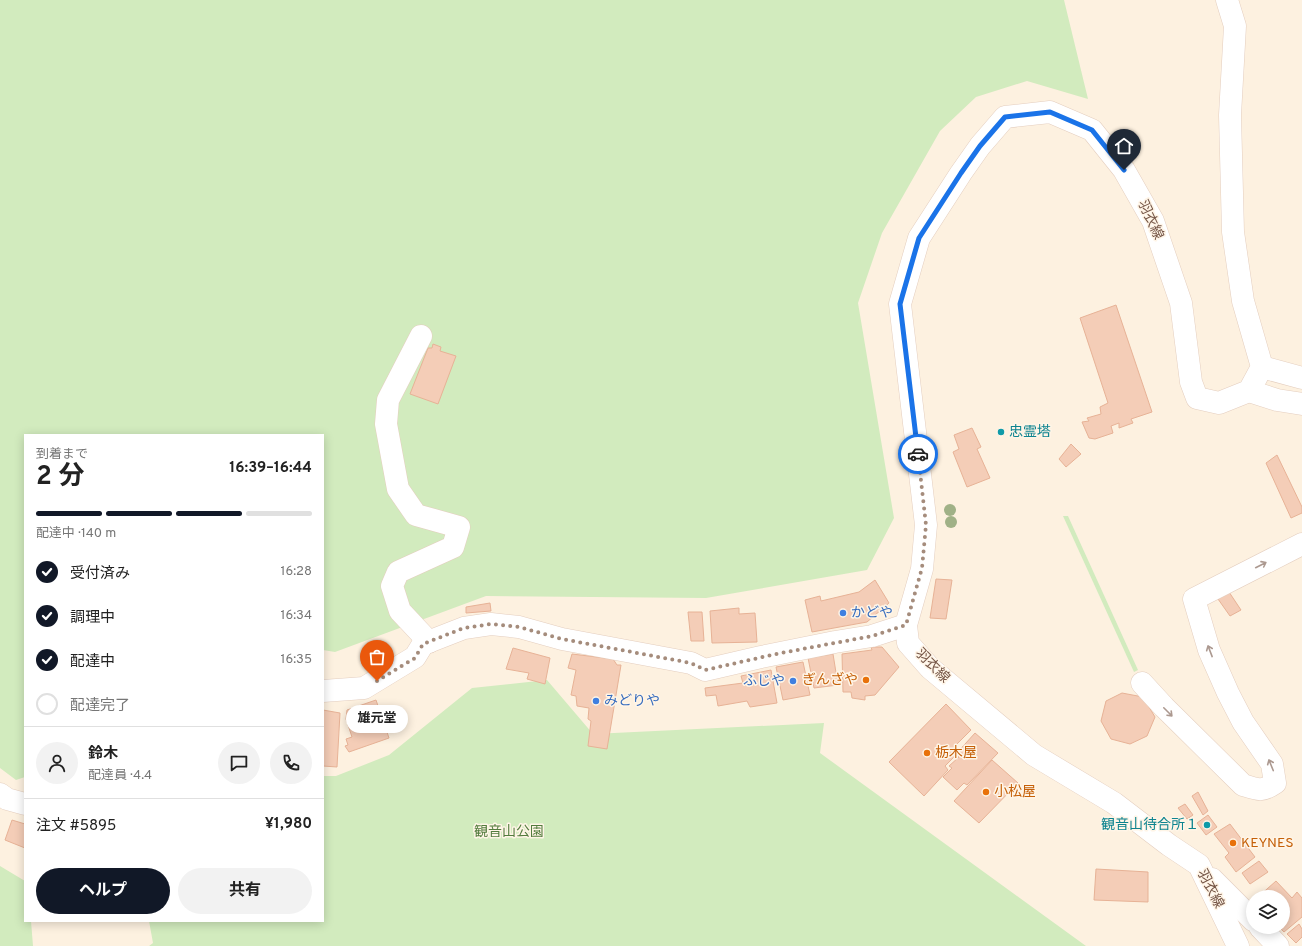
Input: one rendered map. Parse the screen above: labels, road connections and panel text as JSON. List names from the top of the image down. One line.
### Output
{"streets":{"street":["羽衣線"]},"parks":["観音山公園"],"places":["忠霊塔","かどや","ぎんざや","雄元堂","ふじや","みどりや","栃木屋","小松屋","観音山待合所１","KEYNES"],"page":{"heading":["2 分","到着まで","16:39–16:44"],"panel":["鈴木","配達員 · 4.4","注文 #5895","¥1,980"],"bar":"配達中 · 140 m","list":[["受付済み","16:28"],["調理中","16:34"],["配達中","16:35"],"配達完了"],"bubble":"雄元堂","buttons":["ヘルプ","共有"]}}
